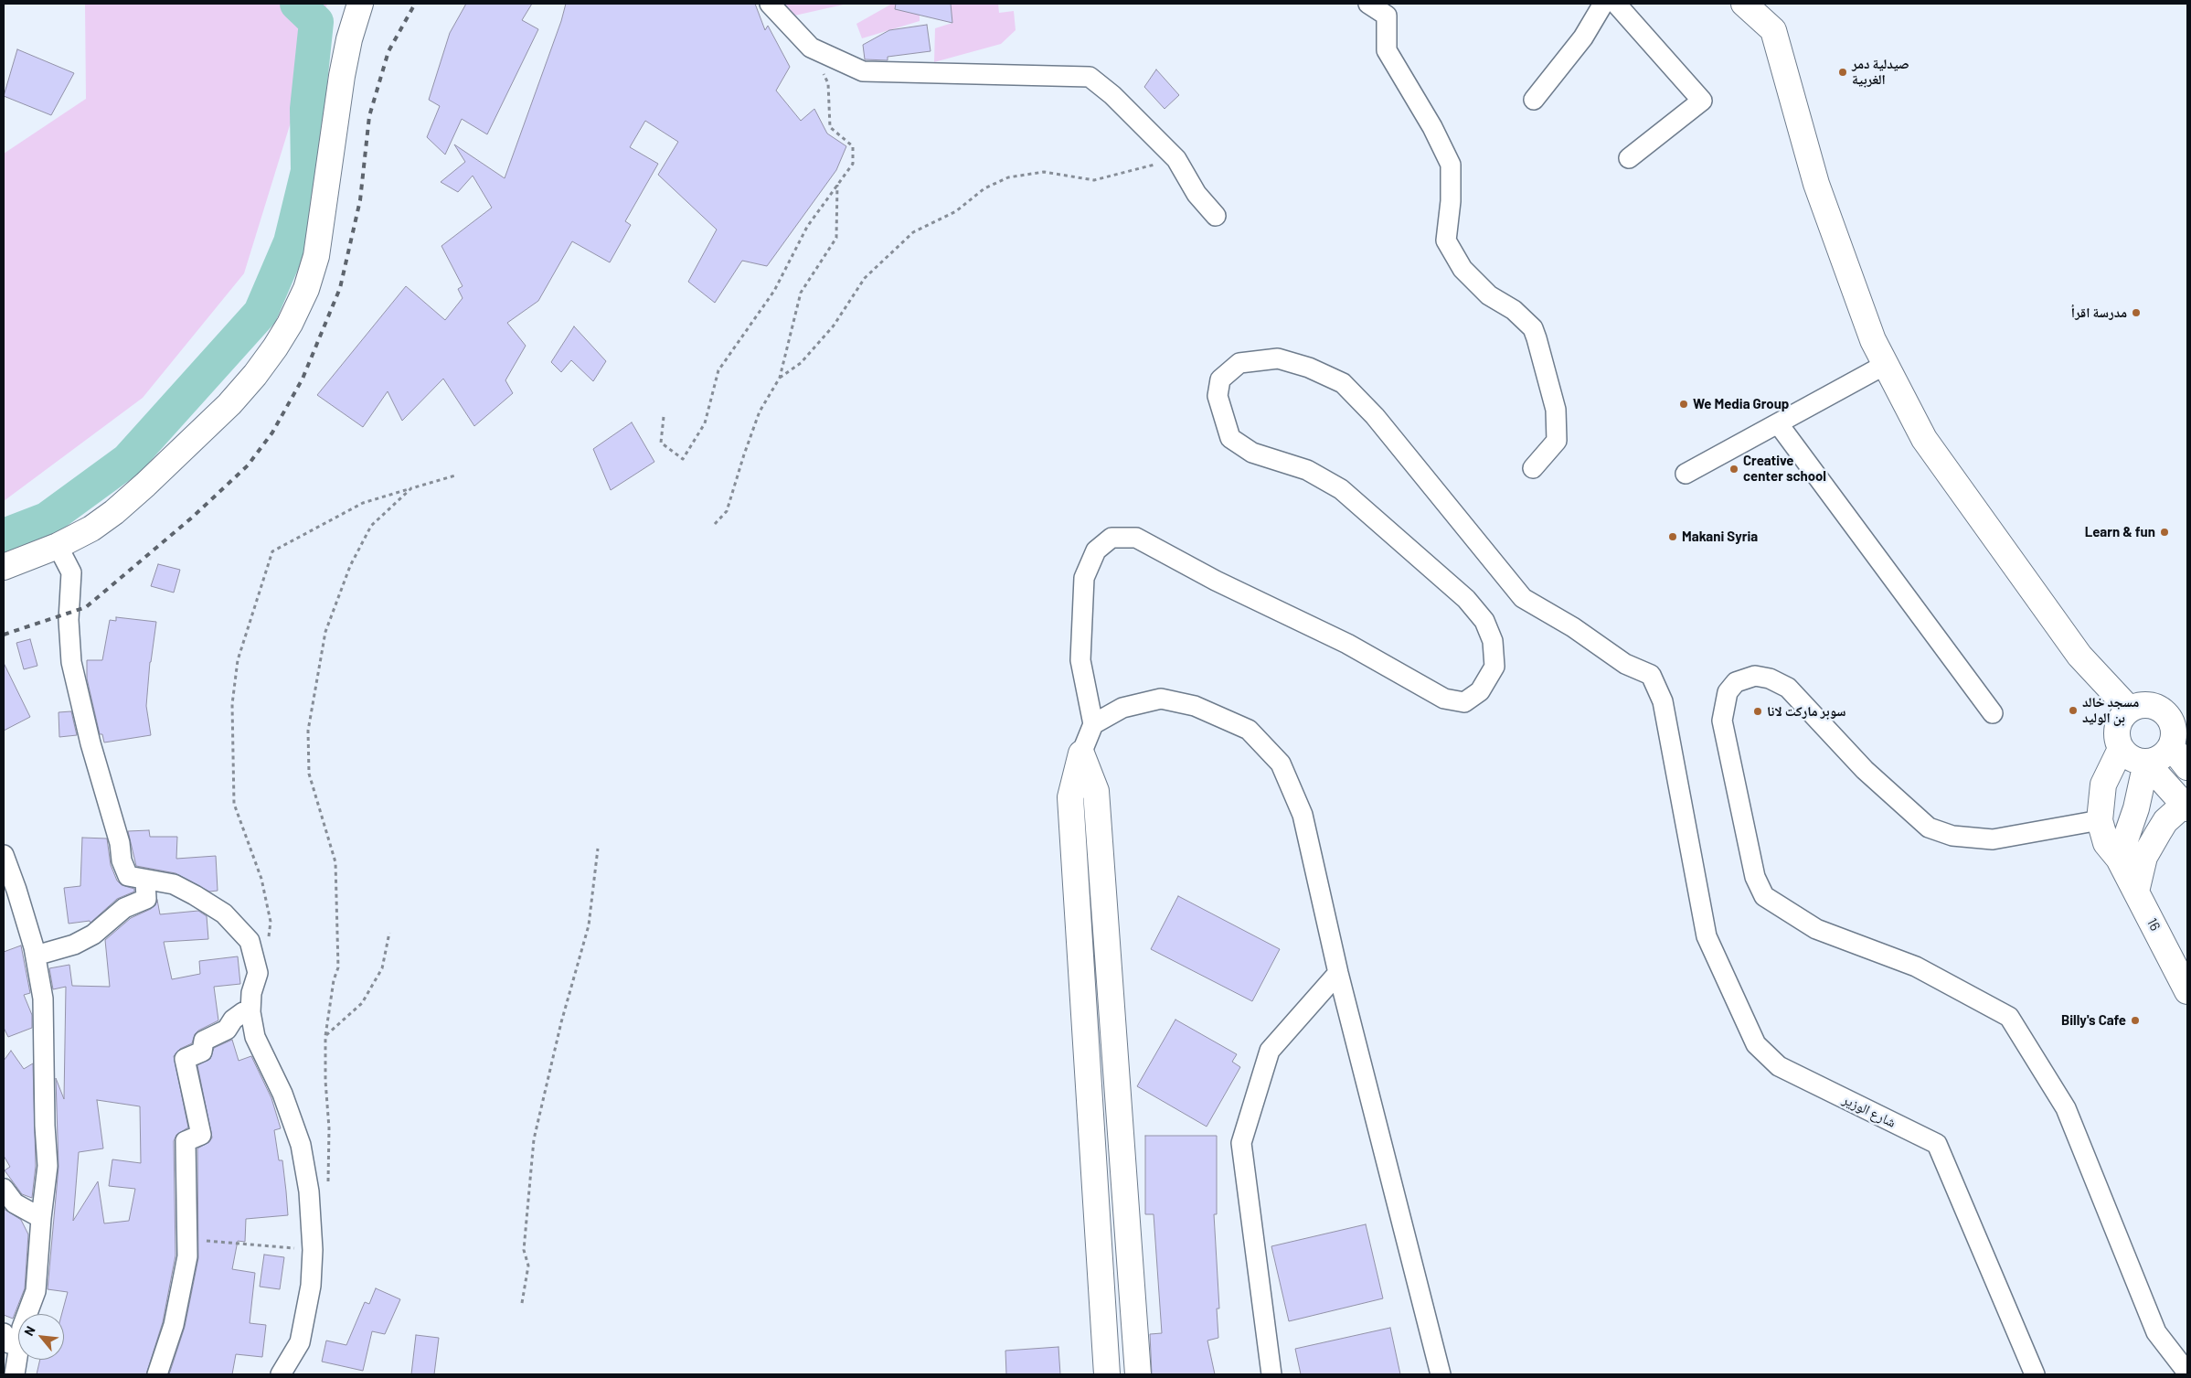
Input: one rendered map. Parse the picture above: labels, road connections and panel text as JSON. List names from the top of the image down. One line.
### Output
{"streets":{"street":["16","شارع الوزير"]},"places":["صيدلية دمر الغربية","مدرسة اقرأ","We Media Group","Creative center school","Learn & fun","Makani Syria","مسجد خالد بن الوليد","سوبر ماركت لانا","Billy's Cafe"],"north":"top left"}
